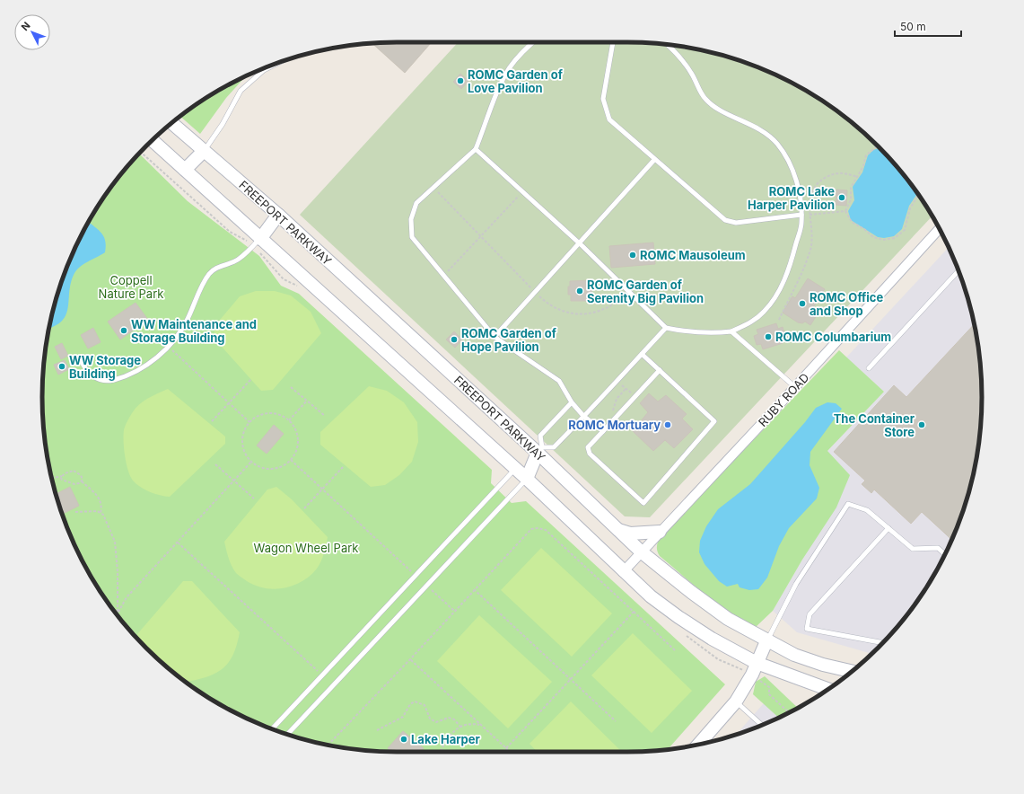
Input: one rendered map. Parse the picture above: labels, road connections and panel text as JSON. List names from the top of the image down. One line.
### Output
{"streets":{"main road":["FREEPORT PARKWAY"],"street":["RUBY ROAD"]},"crossings":[["FREEPORT PARKWAY","RUBY ROAD"]],"parks":["Coppell Nature Park","Wagon Wheel Park"],"places":["ROMC Garden of Love Pavilion","ROMC Lake Harper Pavilion","ROMC Mausoleum","ROMC Garden of Serenity Big Pavilion","ROMC Office and Shop","WW Maintenance and Storage Building","ROMC Columbarium","ROMC Garden of Hope Pavilion","WW Storage Building","ROMC Mortuary","The Container Store","Lake Harper"],"scale_bar":"50 m","north":"top left"}
